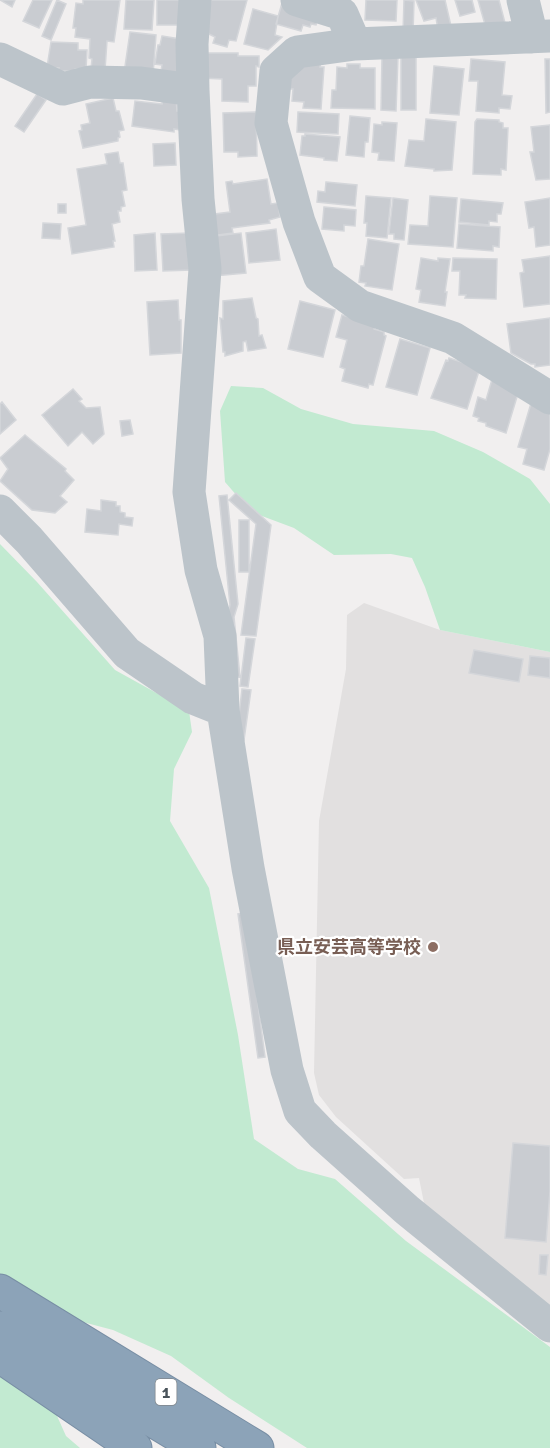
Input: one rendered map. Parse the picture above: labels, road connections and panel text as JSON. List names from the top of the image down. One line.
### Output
{"streets":{"highway":["1"]},"places":["県立安芸高等学校"]}
